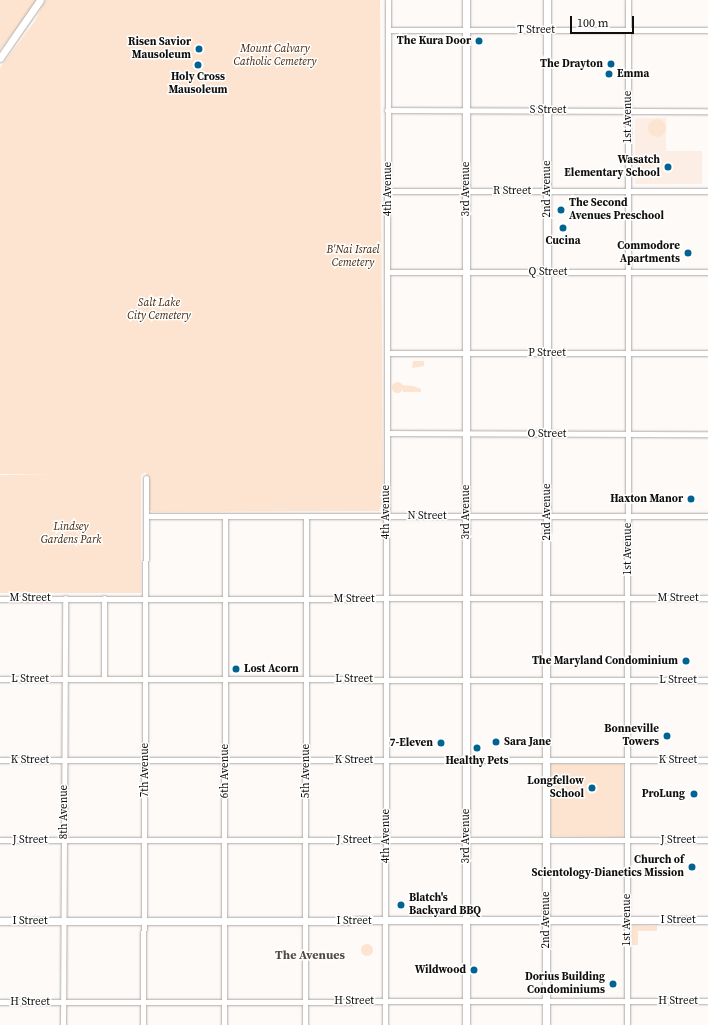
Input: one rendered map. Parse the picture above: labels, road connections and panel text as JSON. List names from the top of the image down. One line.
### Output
{"streets":{"street":["T Street","S Street","1st Avenue","4th Avenue","3rd Avenue","2nd Avenue","R Street","Q Street","P Street","O Street","N Street","M Street","L Street","K Street","7th Avenue","6th Avenue","5th Avenue","8th Avenue","J Street","I Street","H Street"]},"crossings":[["T Street","1st Avenue"],["T Street","4th Avenue"],["T Street","3rd Avenue"],["T Street","2nd Avenue"],["S Street","1st Avenue"],["S Street","4th Avenue"],["S Street","3rd Avenue"],["S Street","2nd Avenue"],["1st Avenue","R Street"],["1st Avenue","Q Street"],["1st Avenue","P Street"],["1st Avenue","O Street"],["1st Avenue","N Street"],["1st Avenue","M Street"],["1st Avenue","L Street"],["1st Avenue","K Street"],["1st Avenue","J Street"],["1st Avenue","I Street"],["1st Avenue","H Street"],["4th Avenue","R Street"],["4th Avenue","Q Street"],["4th Avenue","P Street"],["4th Avenue","O Street"],["4th Avenue","N Street"],["4th Avenue","M Street"],["4th Avenue","L Street"],["4th Avenue","K Street"],["4th Avenue","J Street"],["4th Avenue","I Street"],["4th Avenue","H Street"],["3rd Avenue","R Street"],["3rd Avenue","Q Street"],["3rd Avenue","P Street"],["3rd Avenue","O Street"],["3rd Avenue","N Street"],["3rd Avenue","M Street"],["3rd Avenue","L Street"],["3rd Avenue","K Street"],["3rd Avenue","J Street"],["3rd Avenue","I Street"],["3rd Avenue","H Street"],["2nd Avenue","R Street"],["2nd Avenue","Q Street"],["2nd Avenue","P Street"],["2nd Avenue","O Street"],["2nd Avenue","N Street"],["2nd Avenue","M Street"],["2nd Avenue","L Street"],["2nd Avenue","K Street"],["2nd Avenue","J Street"],["2nd Avenue","I Street"],["2nd Avenue","H Street"],["N Street","7th Avenue"],["N Street","6th Avenue"],["N Street","5th Avenue"],["M Street","7th Avenue"],["M Street","6th Avenue"],["M Street","5th Avenue"],["M Street","8th Avenue"],["L Street","7th Avenue"],["L Street","6th Avenue"],["L Street","5th Avenue"],["L Street","8th Avenue"],["K Street","7th Avenue"],["K Street","6th Avenue"],["K Street","5th Avenue"],["K Street","8th Avenue"],["7th Avenue","J Street"],["7th Avenue","I Street"],["7th Avenue","H Street"],["6th Avenue","J Street"],["6th Avenue","I Street"],["6th Avenue","H Street"],["5th Avenue","J Street"],["5th Avenue","I Street"],["5th Avenue","H Street"],["8th Avenue","J Street"],["8th Avenue","I Street"],["8th Avenue","H Street"]],"districts":["The Avenues"],"parks":["Mount Calvary Catholic Cemetery","B'Nai Israel Cemetery","Salt Lake City Cemetery","Lindsey Gardens Park"],"places":["The Kura Door","Risen Savior Mausoleum","The Drayton","Holy Cross Mausoleum","Emma","Wasatch Elementary School","The Second Avenues Preschool","Cucina","Commodore Apartments","Haxton Manor","The Maryland Condominium","Lost Acorn","Bonneville Towers","Sara Jane","7-Eleven","Healthy Pets","Longfellow School","ProLung","Church of Scientology-Dianetics Mission","Blatch's Backyard BBQ","Wildwood","Dorius Building Condominiums"],"scale_bar":"100 m"}
